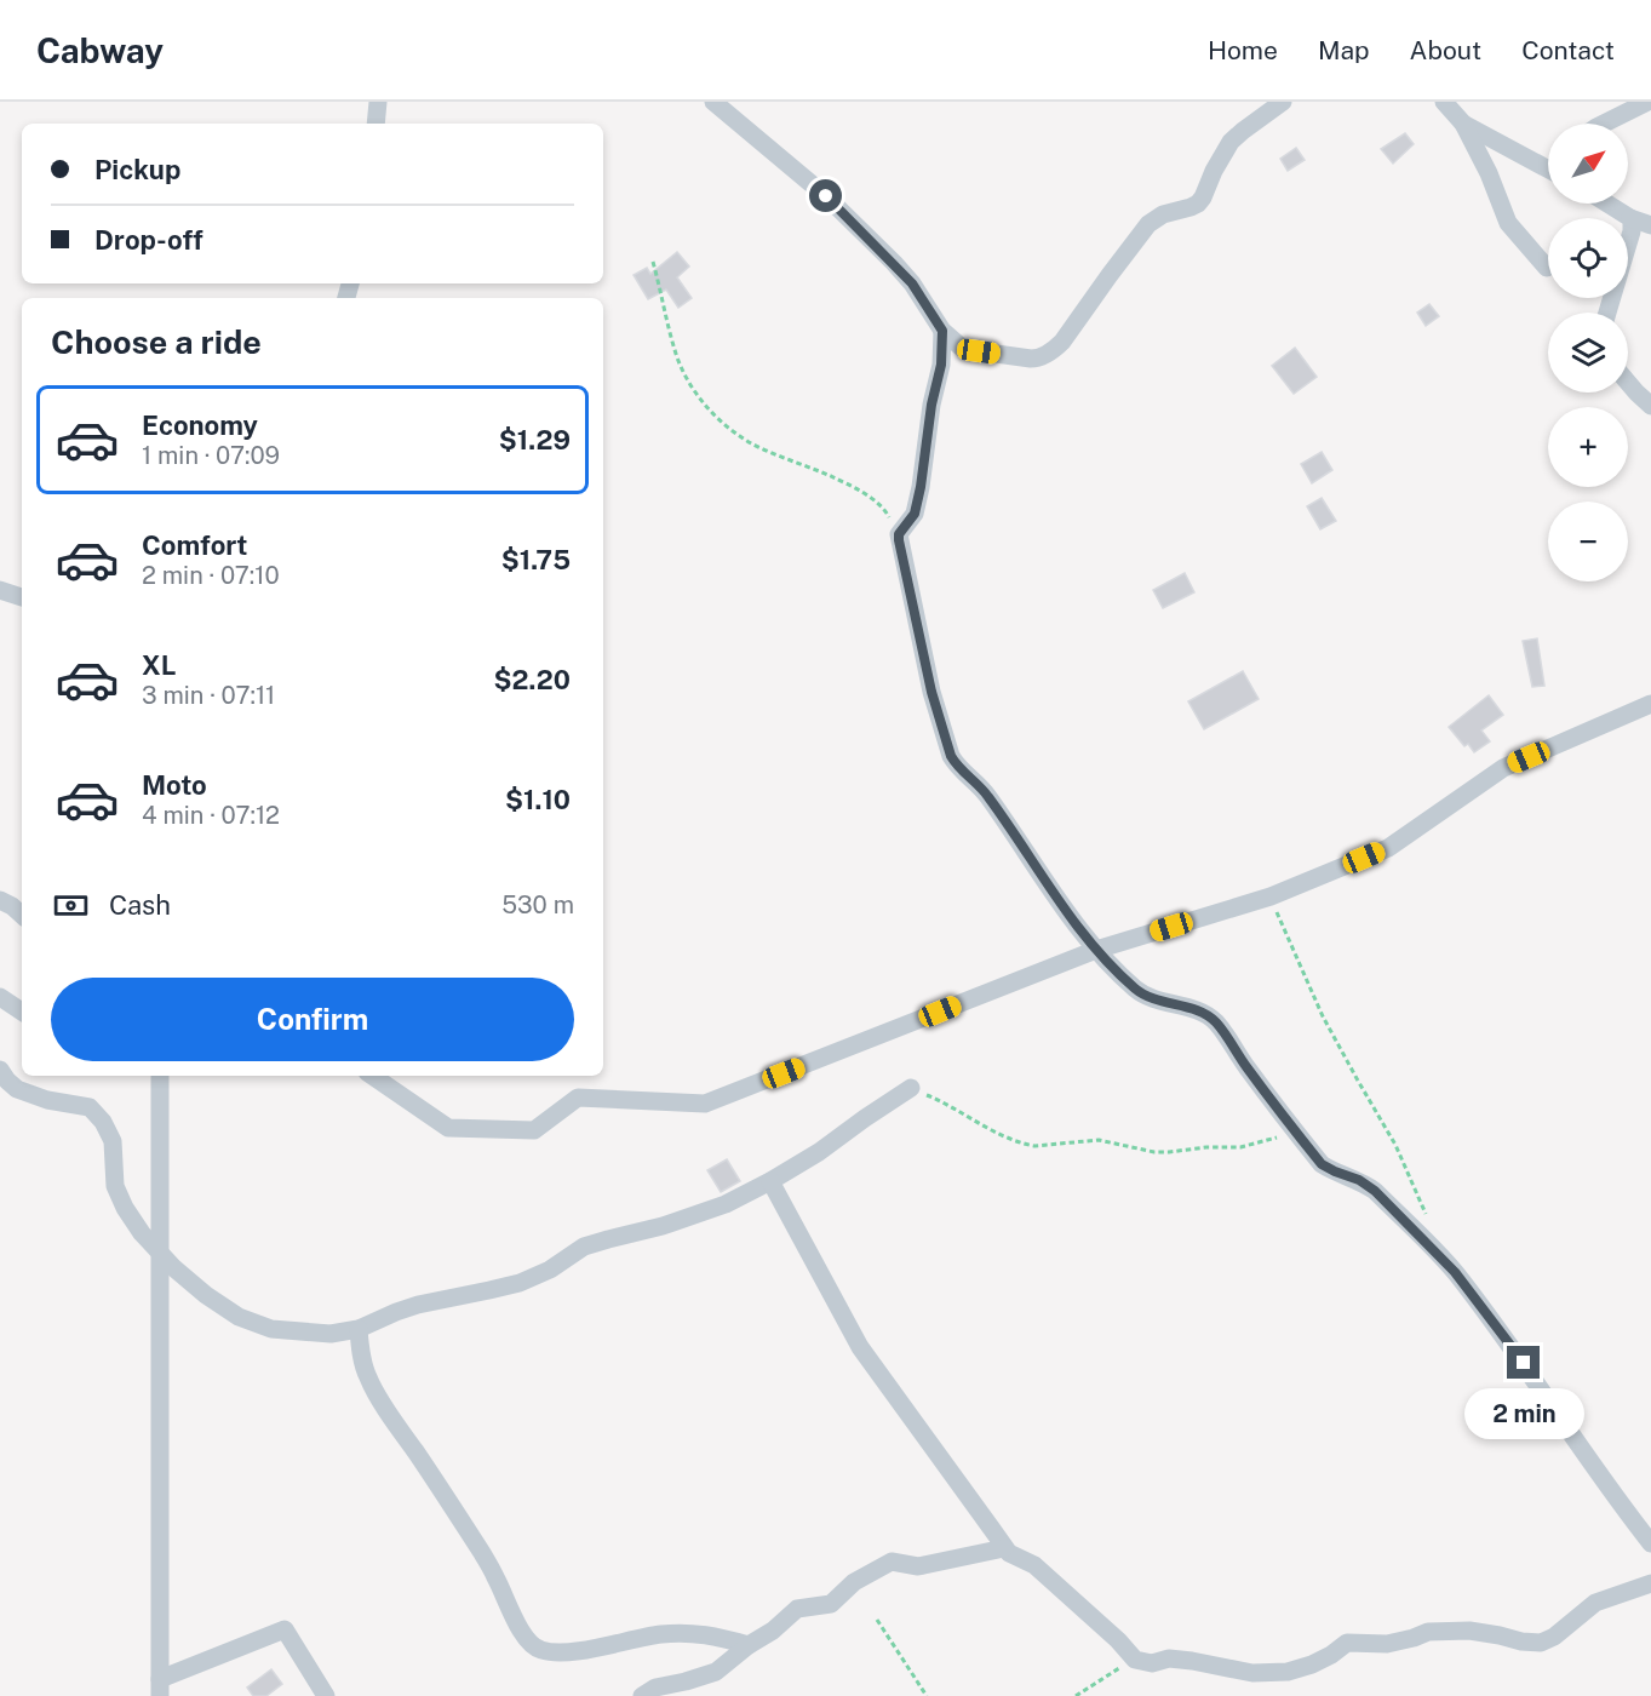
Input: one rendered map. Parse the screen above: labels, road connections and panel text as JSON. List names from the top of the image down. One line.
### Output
{"north":"top right","page":{"header":"Cabway","nav":["Home","Map","About","Contact"],"map_buttons":["+","−"],"banner":["Pickup","Drop-off"],"heading":"Choose a ride","list":[{"name":"Economy","note":"1 min · 07:09","value":"$1.29"},{"name":"Comfort","note":"2 min · 07:10","value":"$1.75"},{"name":"XL","note":"3 min · 07:11","value":"$2.20"},{"name":"Moto","note":"4 min · 07:12","value":"$1.10"}],"pay":["Cash","530 m"],"buttons":"Confirm","bubble":"2 min"}}
